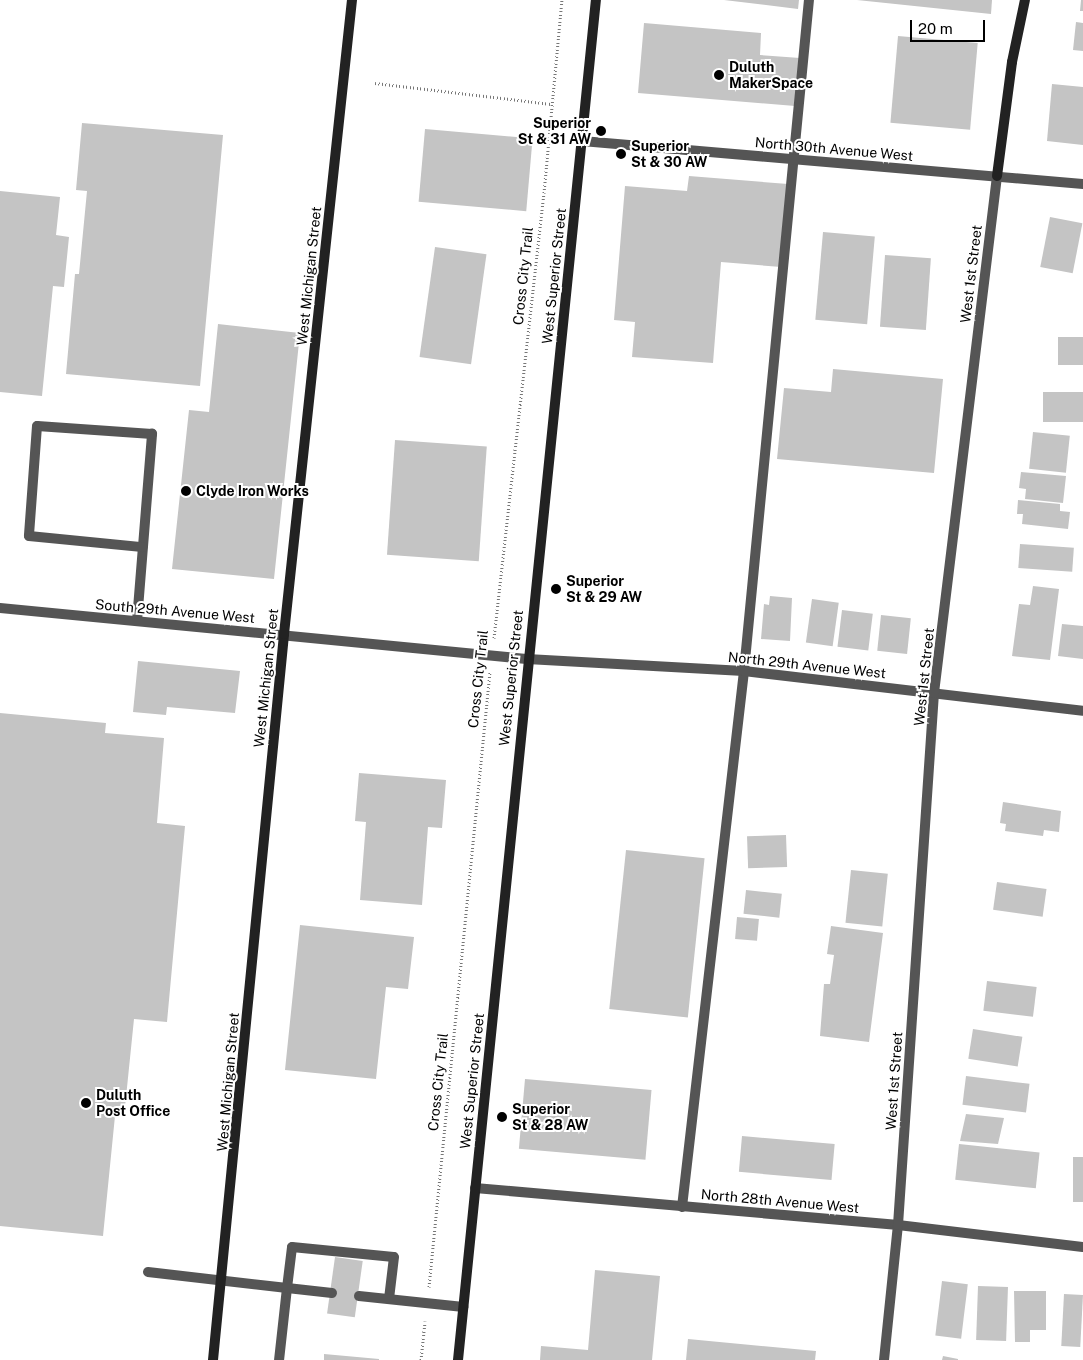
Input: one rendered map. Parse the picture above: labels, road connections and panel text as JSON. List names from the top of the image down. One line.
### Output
{"streets":{"street":["North 30th Avenue West","West 1st Street","West Michigan Street","West Superior Street","South 29th Avenue West","North 29th Avenue West","North 28th Avenue West"],"path":["Cross City Trail"]},"crossings":[["North 30th Avenue West","West 1st Street"],["North 30th Avenue West","West Superior Street"],["West 1st Street","North 29th Avenue West"],["West 1st Street","North 28th Avenue West"],["West Michigan Street","South 29th Avenue West"],["Cross City Trail","South 29th Avenue West"],["West Superior Street","South 29th Avenue West"],["West Superior Street","North 29th Avenue West"],["West Superior Street","North 28th Avenue West"],["South 29th Avenue West","North 29th Avenue West"]],"places":["Duluth MakerSpace","Superior St & 31 AW","Superior St & 30 AW","Clyde Iron Works","Superior St & 29 AW","Duluth Post Office","Superior St & 28 AW"],"scale_bar":"20 m"}
